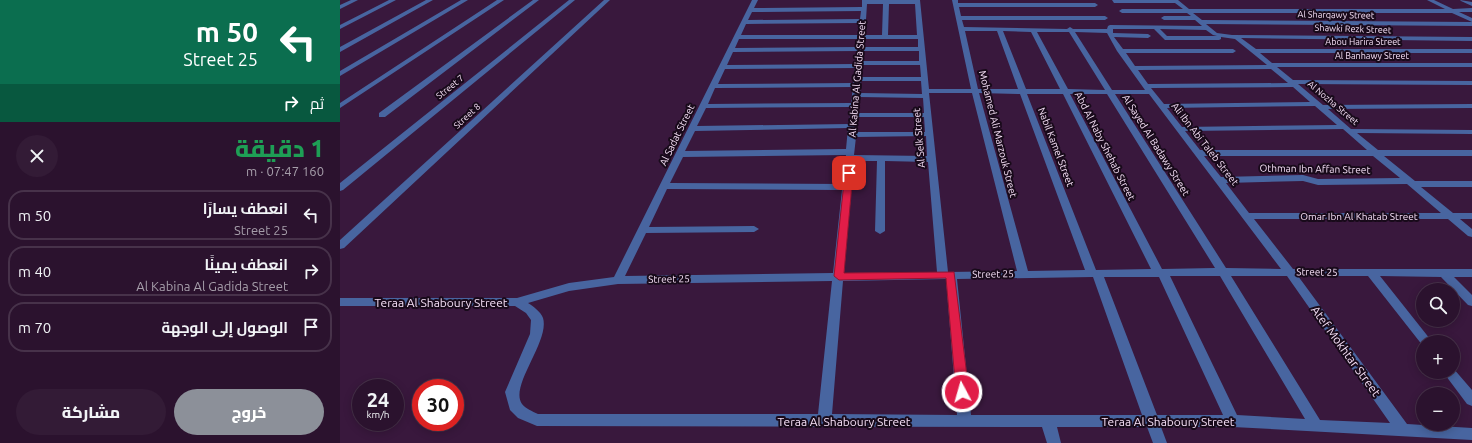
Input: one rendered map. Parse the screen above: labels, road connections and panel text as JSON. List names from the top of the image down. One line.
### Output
{"streets":{"street":["Al Sharqawy Street","Shawki Rezk Street","Abou Harira Street","Al Banhawy Street","Al Kabina Al Gadida Street","Street 7","Al Nozha Street","Street 8","Mohamed Ali Marzouk Street","Al Sadat Street","Al Selk Street","Ali Ibn Abi Taleb Street","Al Sayed Al Badawy Street","Abd Al Naby Shehab Street","Nabil Kamel Street","Othman Ibn Affan Street","Omar Ibn Al Khatab Street","Street 25","Teraa Al Shaboury Street","Atef Mokhtar Street"]},"crossings":[["Shawki Rezk Street","Al Nozha Street"],["Abou Harira Street","Al Nozha Street"],["Al Banhawy Street","Al Nozha Street"],["Al Banhawy Street","Ali Ibn Abi Taleb Street"],["Al Kabina Al Gadida Street","Street 25"],["Al Kabina Al Gadida Street","Teraa Al Shaboury Street"],["Al Nozha Street","Othman Ibn Affan Street"],["Al Nozha Street","Omar Ibn Al Khatab Street"],["Mohamed Ali Marzouk Street","Street 25"],["Al Sadat Street","Street 25"],["Al Selk Street","Street 25"],["Al Selk Street","Teraa Al Shaboury Street"],["Ali Ibn Abi Taleb Street","Othman Ibn Affan Street"],["Ali Ibn Abi Taleb Street","Omar Ibn Al Khatab Street"],["Ali Ibn Abi Taleb Street","Street 25"],["Ali Ibn Abi Taleb Street","Atef Mokhtar Street"],["Al Sayed Al Badawy Street","Street 25"],["Al Sayed Al Badawy Street","Teraa Al Shaboury Street"],["Abd Al Naby Shehab Street","Street 25"],["Abd Al Naby Shehab Street","Teraa Al Shaboury Street"],["Nabil Kamel Street","Street 25"],["Nabil Kamel Street","Teraa Al Shaboury Street"],["Street 25","Teraa Al Shaboury Street"],["Street 25","Atef Mokhtar Street"],["Teraa Al Shaboury Street","Atef Mokhtar Street"]],"page":{"turn":["50 m","Street 25"],"then":"ثم","heading":["1 دقيقة","160 m · 07:47"],"list":[{"name":"انعطف يسارًا","note":"Street 25","value":"50 m"},{"name":"انعطف يمينًا","note":"Al Kabina Al Gadida Street","value":"40 m"},{"name":"الوصول إلى الوجهة","value":"70 m"}],"map_buttons":["+","−"],"speed":"24 km/h","limit":"30","buttons":["خروج","مشاركة"]}}
